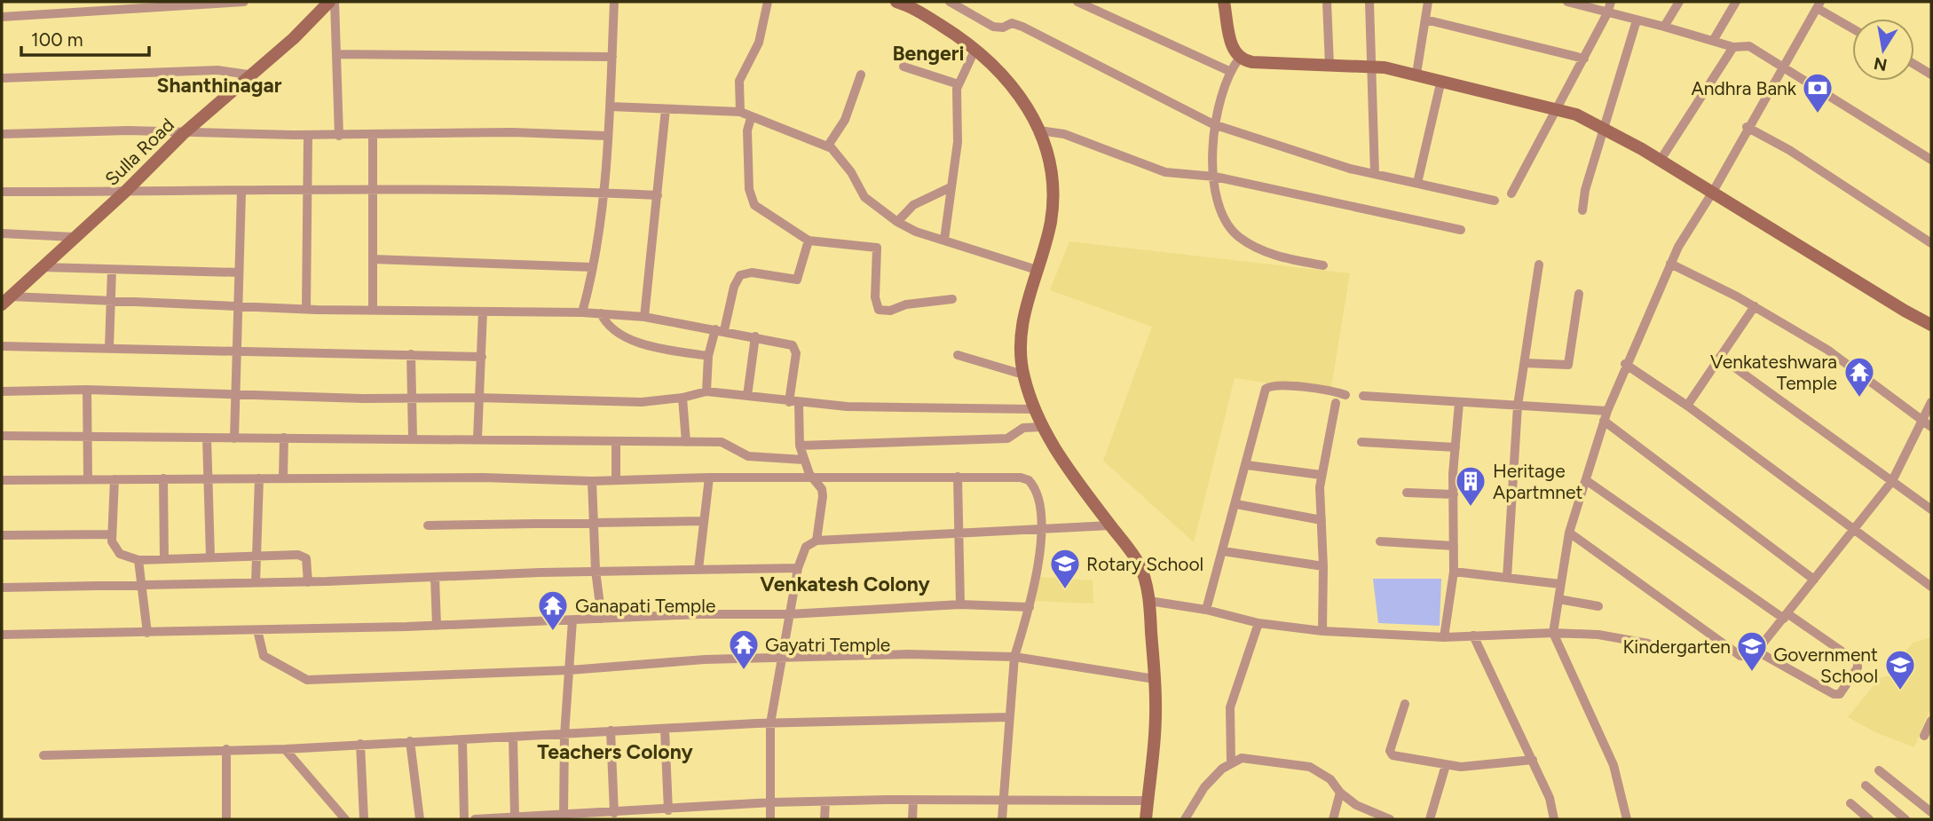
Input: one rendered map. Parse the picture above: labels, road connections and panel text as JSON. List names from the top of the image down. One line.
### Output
{"streets":{"main road":["Sulla Road"]},"districts":["Bengeri","Shanthinagar","Venkatesh Colony","Teachers Colony"],"places":{"bank":["Andhra Bank"],"temple":["Venkateshwara Temple","Ganapati Temple","Gayatri Temple"],"building":["Heritage Apartmnet"],"school or university":["Rotary School","Kindergarten","Government School"]},"scale_bar":"100 m","north":"bottom"}
